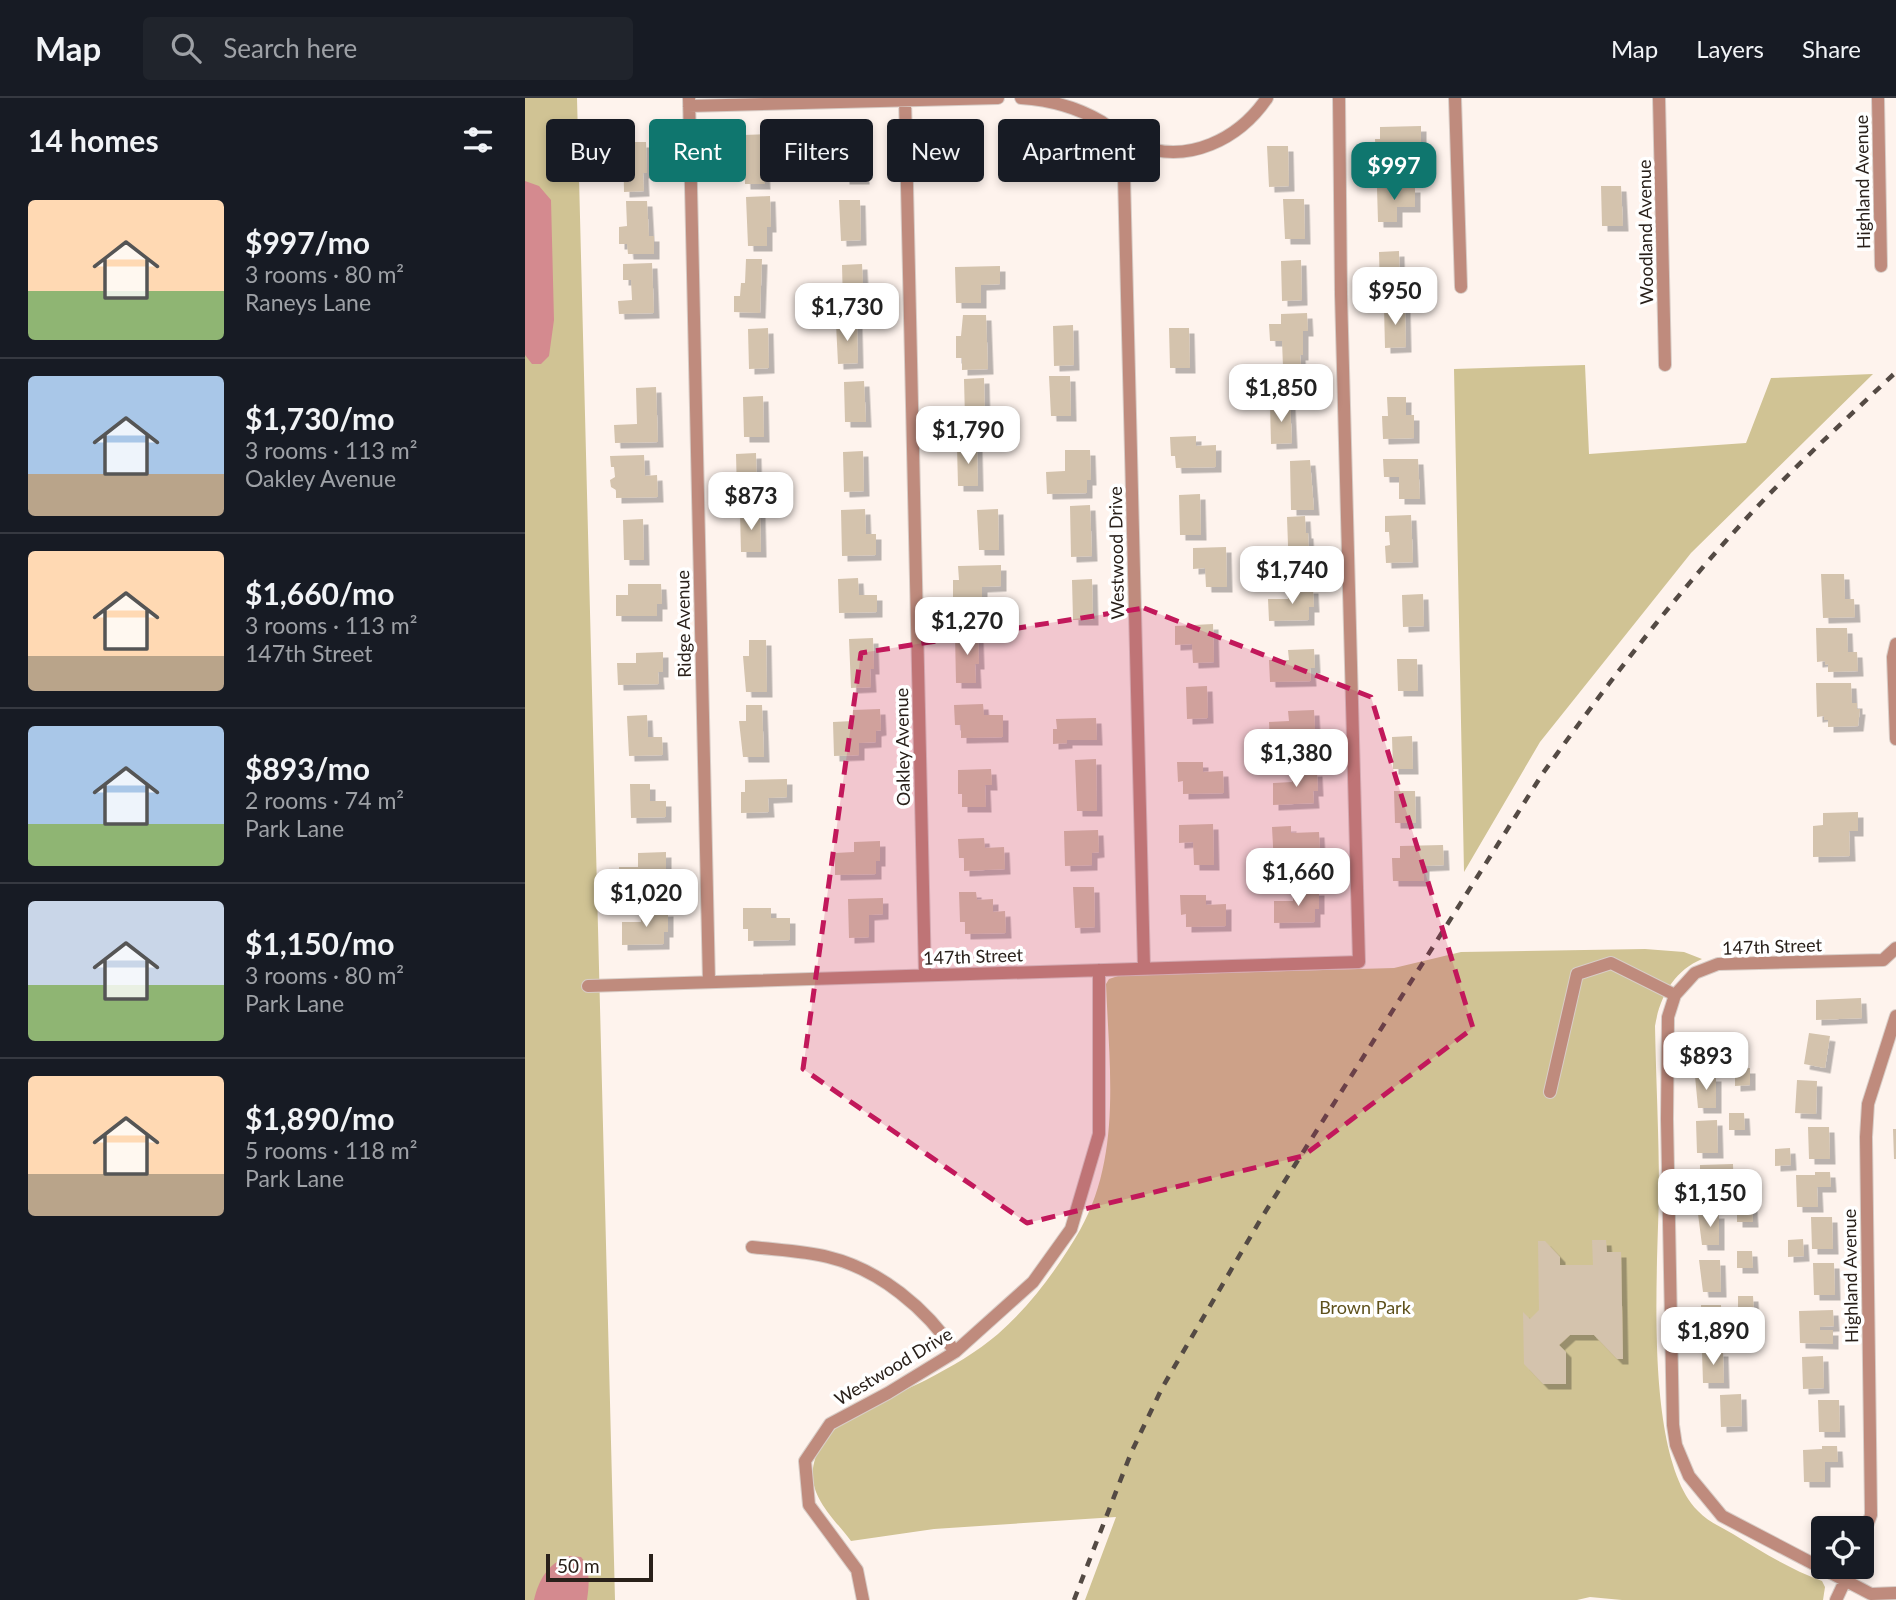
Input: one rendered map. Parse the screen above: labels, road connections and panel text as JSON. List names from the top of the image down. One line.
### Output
{"streets":{"street":["Highland Avenue","Woodland Avenue","Westwood Drive","Ridge Avenue","Oakley Avenue","147th Street"]},"crossings":[["Westwood Drive","147th Street"],["Ridge Avenue","147th Street"],["Oakley Avenue","147th Street"]],"parks":["Brown Park"],"scale_bar":"50 m","page":{"header":"Map","search":"Search here","nav":["Map","Layers","Share"],"heading":"14 homes","chip":["Buy","Rent","Filters","New","Apartment"],"price":["$997","$950","$1,730","$1,850","$1,790","$873","$1,740","$1,270","$1,380","$1,660","$1,020","$893","$1,150","$1,890"],"list":[{"name":"$997/mo","note":"3 rooms · 80 m² · Raneys Lane"},{"name":"$1,730/mo","note":"3 rooms · 113 m² · Oakley Avenue"},{"name":"$1,660/mo","note":"3 rooms · 113 m² · 147th Street"},{"name":"$893/mo","note":"2 rooms · 74 m² · Park Lane"},{"name":"$1,150/mo","note":"3 rooms · 80 m² · Park Lane"},{"name":"$1,890/mo","note":"5 rooms · 118 m² · Park Lane"}],"scale":"50 m"}}
